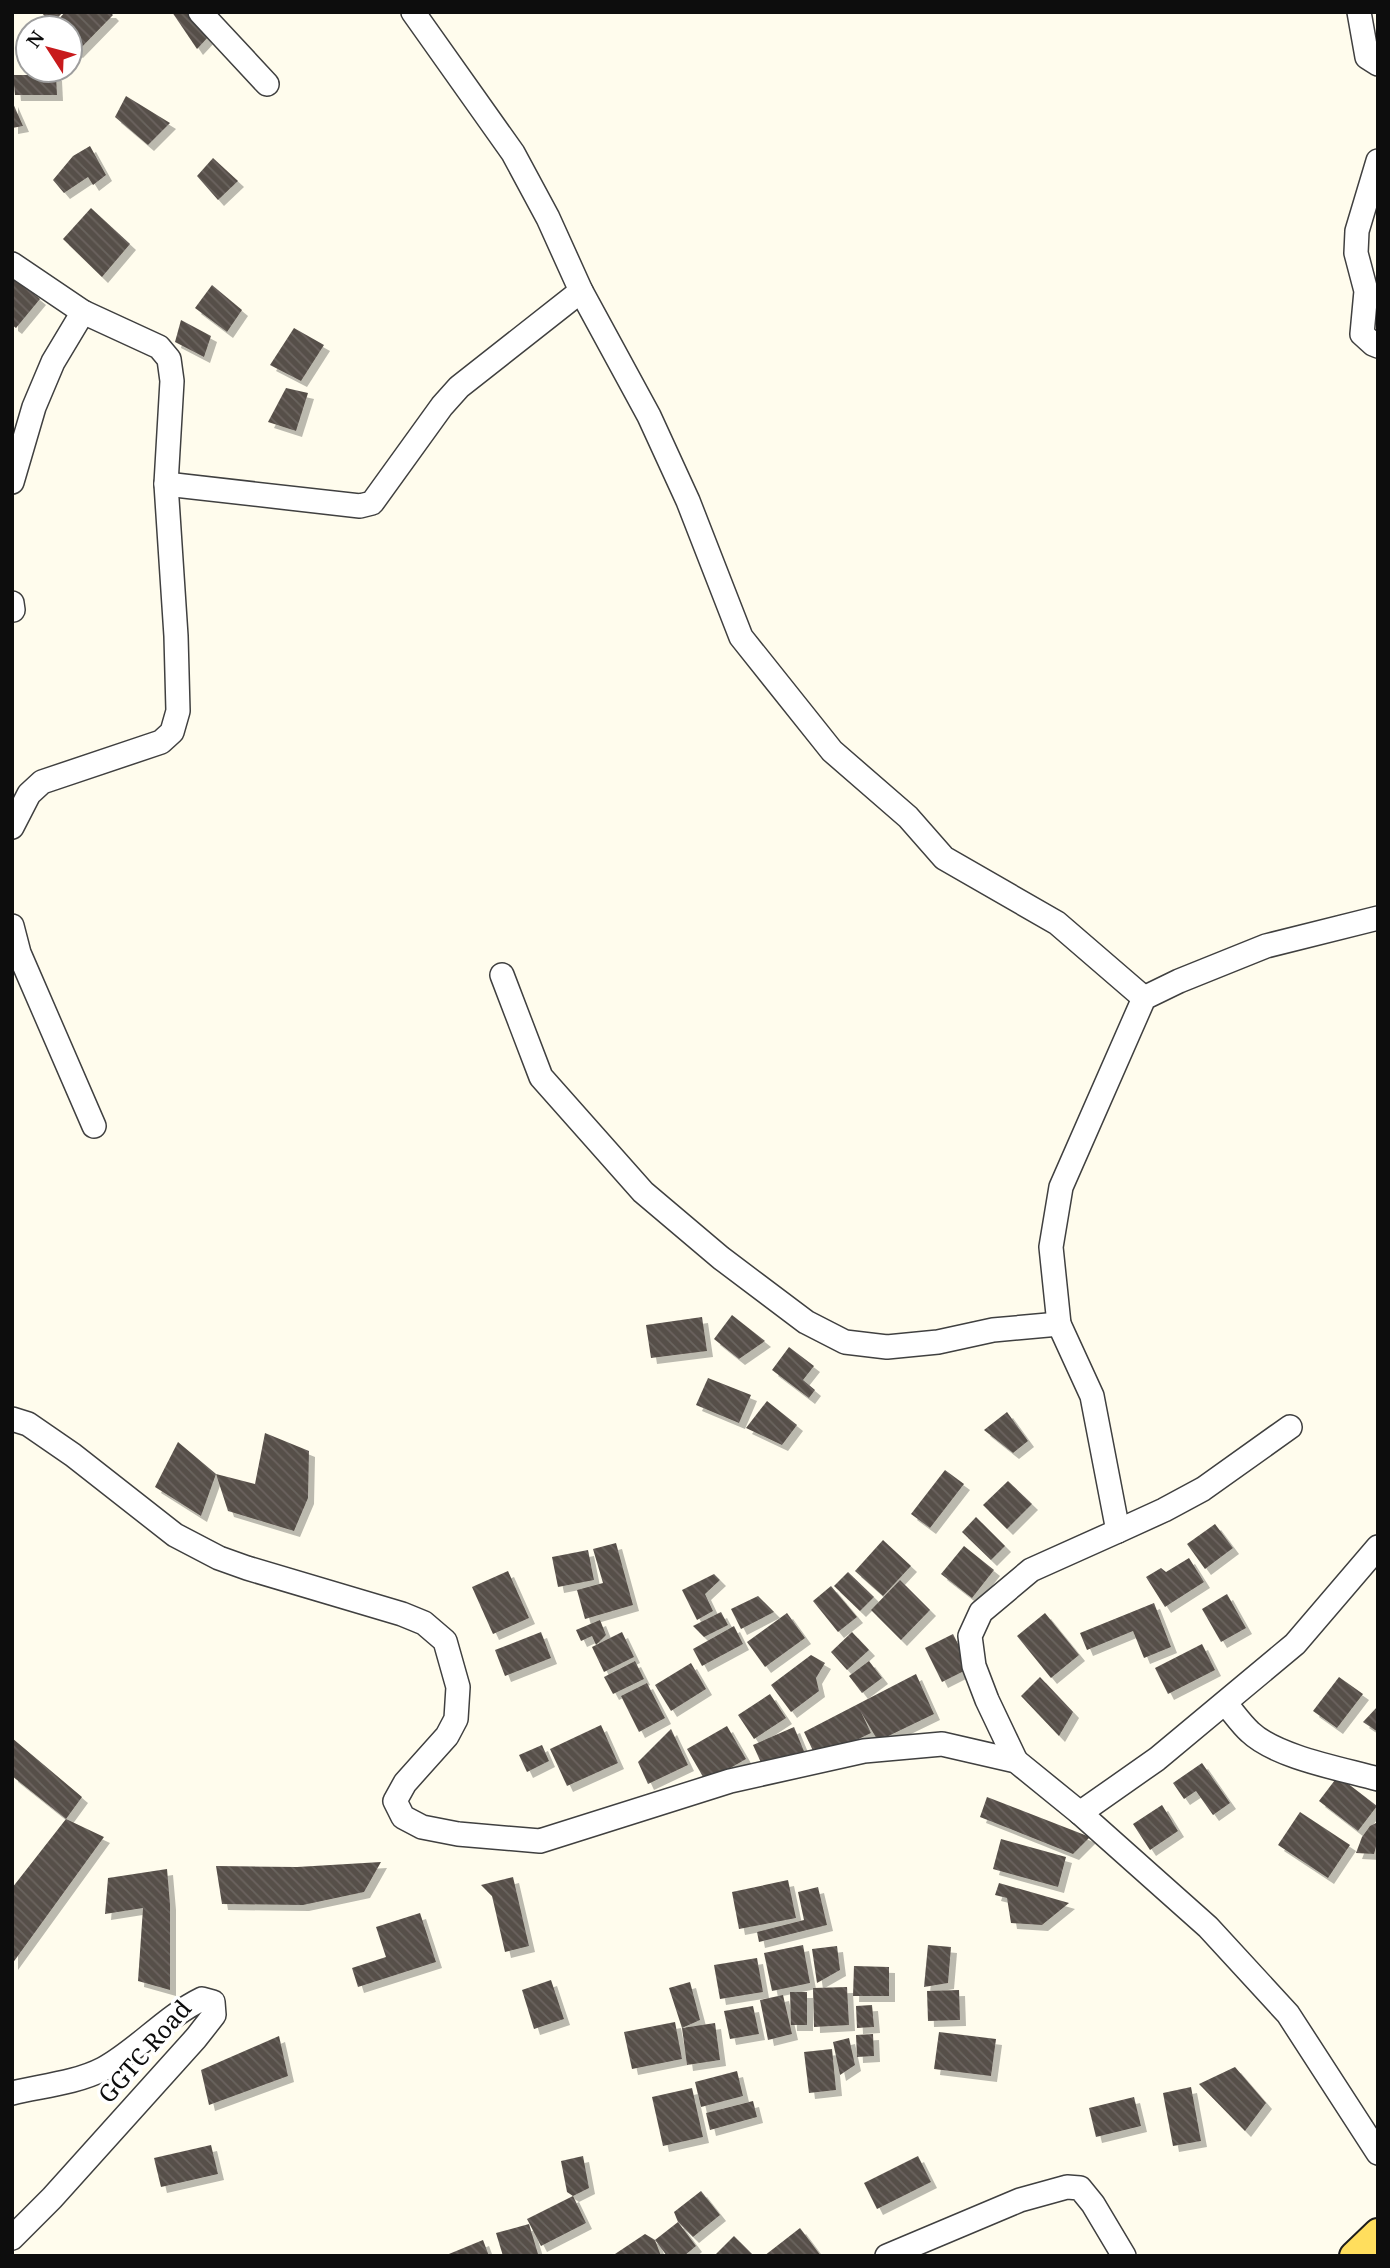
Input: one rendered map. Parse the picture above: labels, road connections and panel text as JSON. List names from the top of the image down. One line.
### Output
{"streets":{"street":["GGTC Road"]},"north":"top left"}
